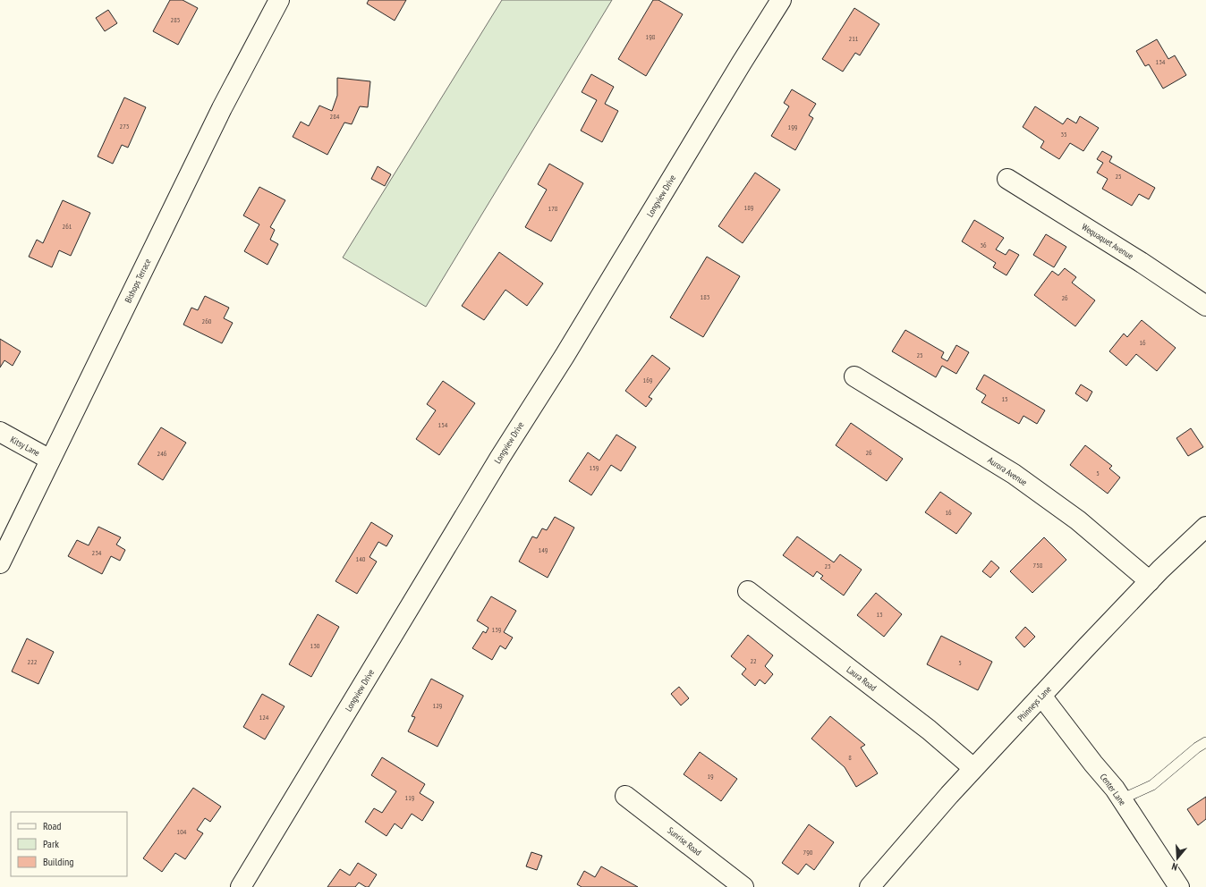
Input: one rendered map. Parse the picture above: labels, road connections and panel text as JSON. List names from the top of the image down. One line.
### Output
{"streets":{"street":["Longview Drive","Wequaquet Avenue","Bishops Terrace","Kitsy Lane","Aurora Avenue","Laura Road","Phinneys Lane","Center Lane","Sunrise Road"]},"crossings":[["Bishops Terrace","Kitsy Lane"],["Aurora Avenue","Phinneys Lane"],["Laura Road","Phinneys Lane"],["Phinneys Lane","Center Lane"]],"house_numbers":["285","198","211","134","284","273","199","35","25","189","178","261","36","183","26","260","16","25","169","15","154","26","246","159","5","16","149","234","140","758","23","13","139","130","22","222","5","129","124","8","19","119","104","790"],"legend":["Road","Park","Building"],"north":"bottom"}
